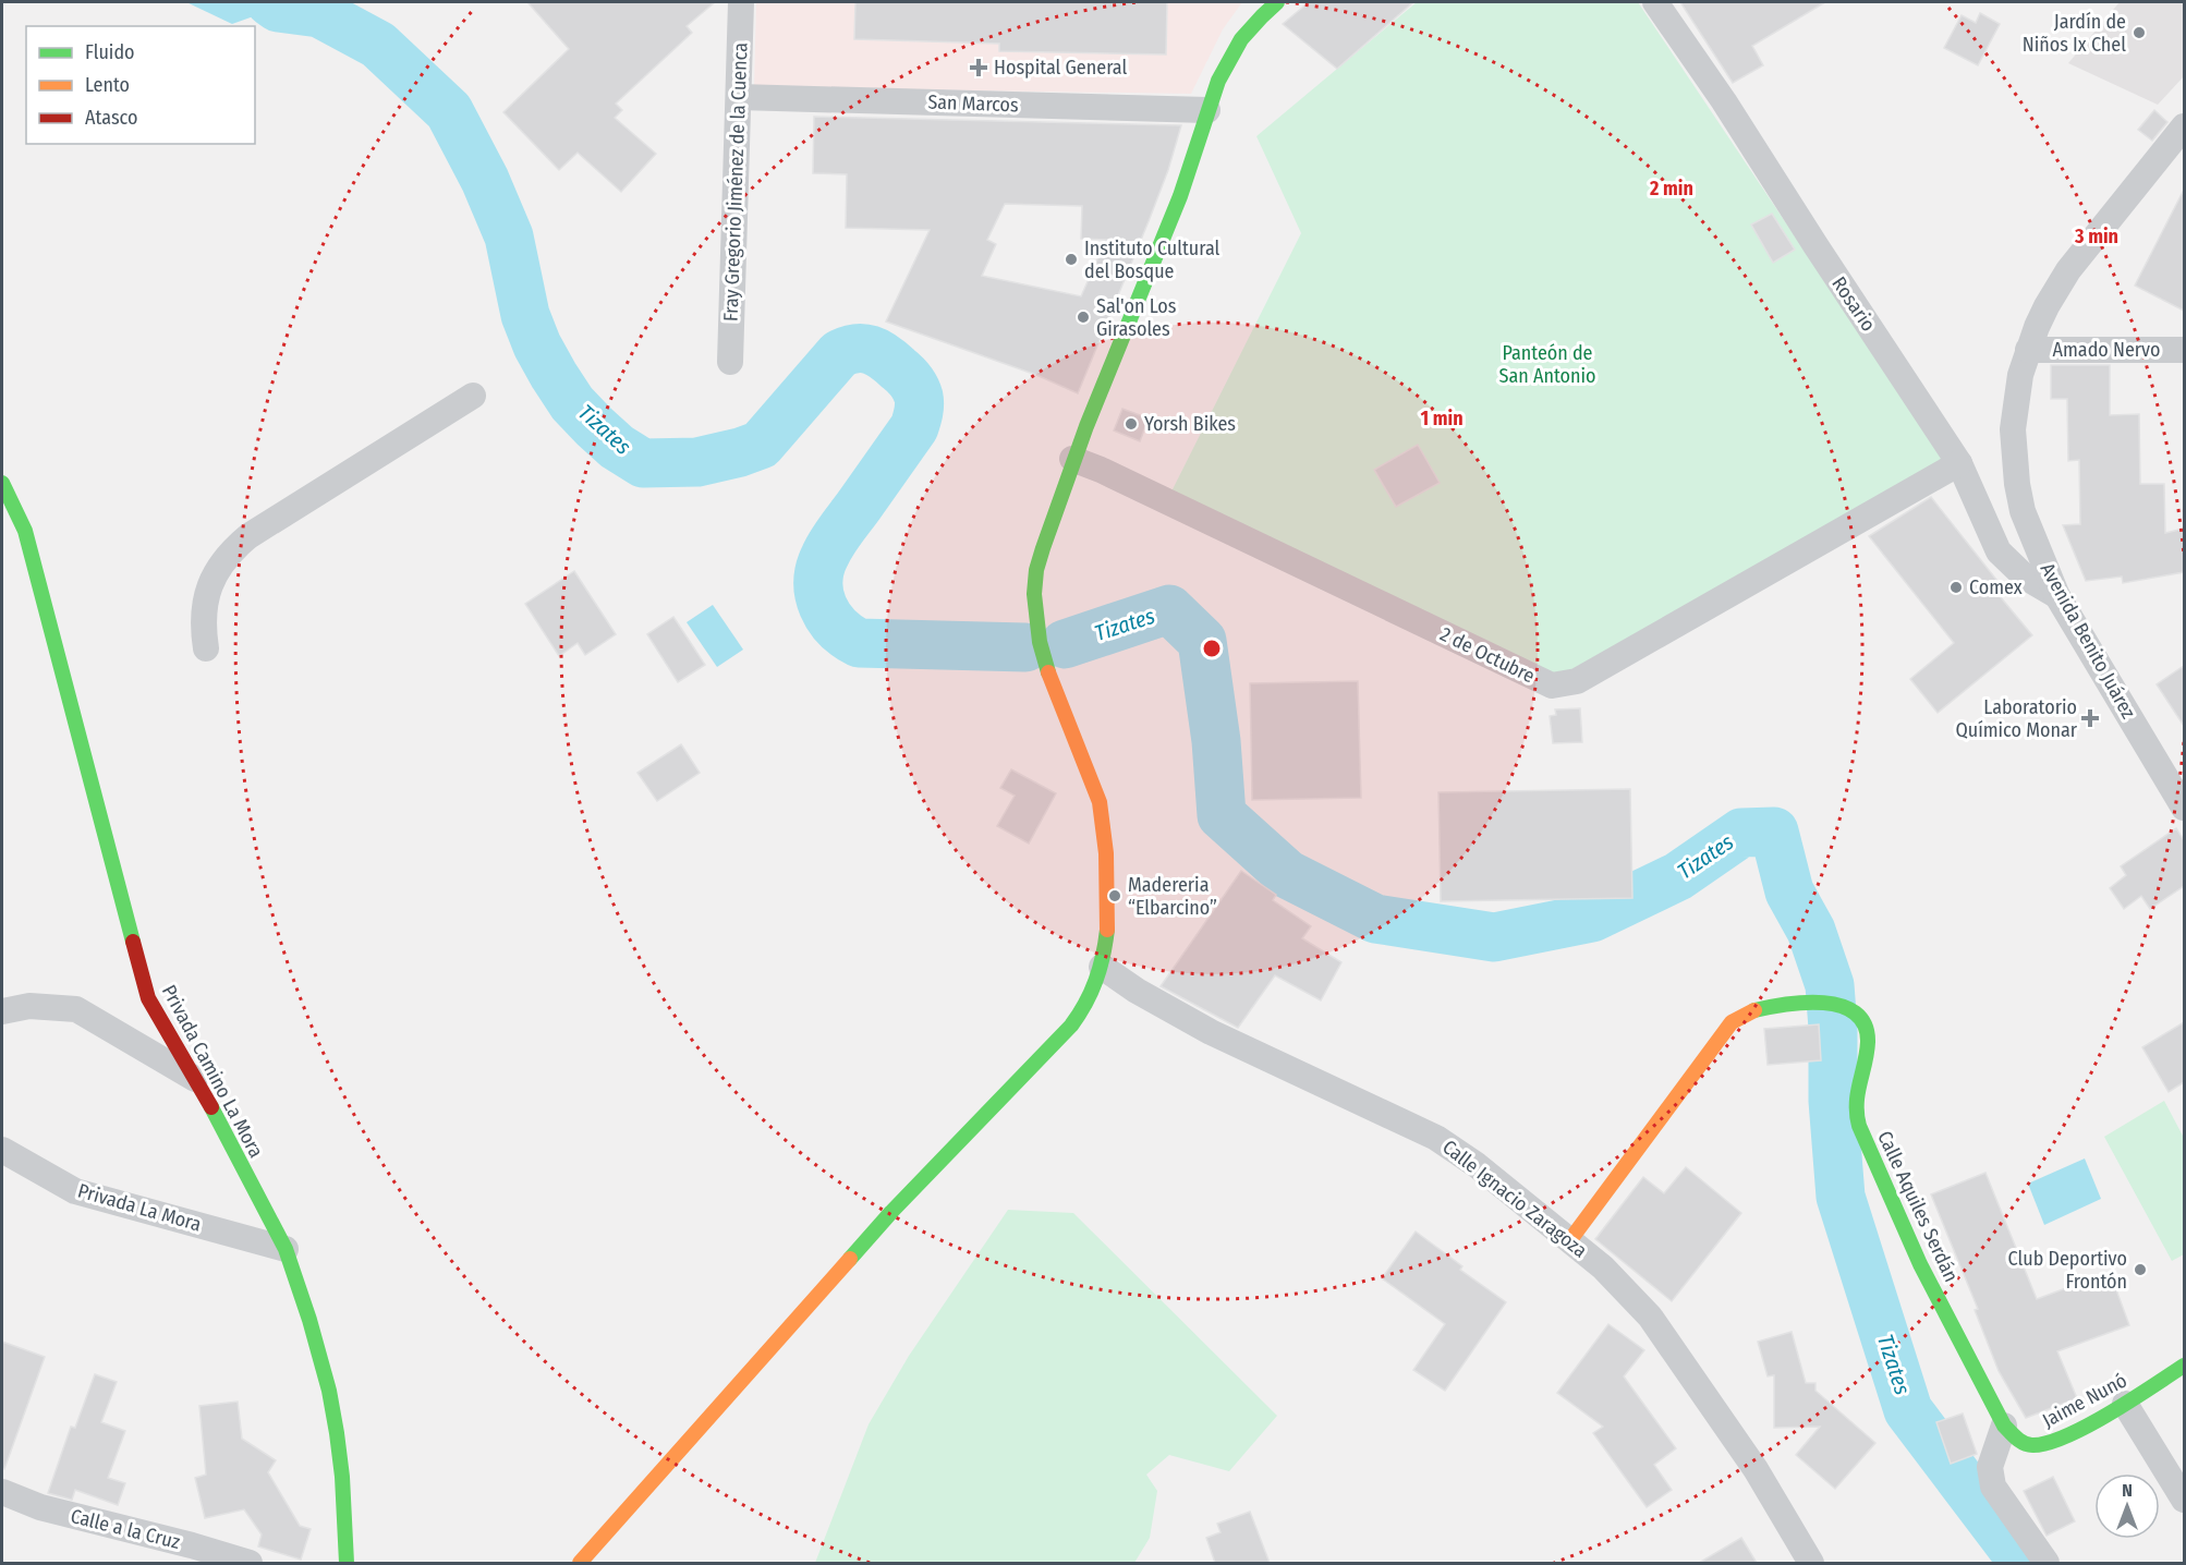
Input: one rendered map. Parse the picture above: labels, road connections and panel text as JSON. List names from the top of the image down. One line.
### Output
{"streets":{"street":["San Marcos","Fray Gregorio Jiménez de la Cuenca","Rosario","Amado Nervo","Avenida Benito Juárez","2 de Octubre","Privada Camino La Mora","Calle Ignacio Zaragoza","Calle Aquiles Serdán","Privada La Mora","Jaime Nunó","Calle a la Cruz"]},"crossings":[["San Marcos","Fray Gregorio Jiménez de la Cuenca"],["Rosario","Avenida Benito Juárez"],["Rosario","2 de Octubre"],["Amado Nervo","Avenida Benito Juárez"],["Privada Camino La Mora","Privada La Mora"],["Calle Ignacio Zaragoza","Calle Aquiles Serdán"],["Calle Aquiles Serdán","Jaime Nunó"]],"water":["Tizates"],"parks":["Panteón de San Antonio"],"places":{"other":["Jardín de Niños Ix Chel","Instituto Cultural del Bosque","Sal'on Los Girasoles","Yorsh Bikes","Comex","Madereria “Elbarcino”","Club Deportivo Frontón"],"health":["Hospital General","Laboratorio Químico Monar"]},"legend":["Fluido","Lento","Atasco"],"north":"top","rings":["2 min","3 min","1 min"]}
